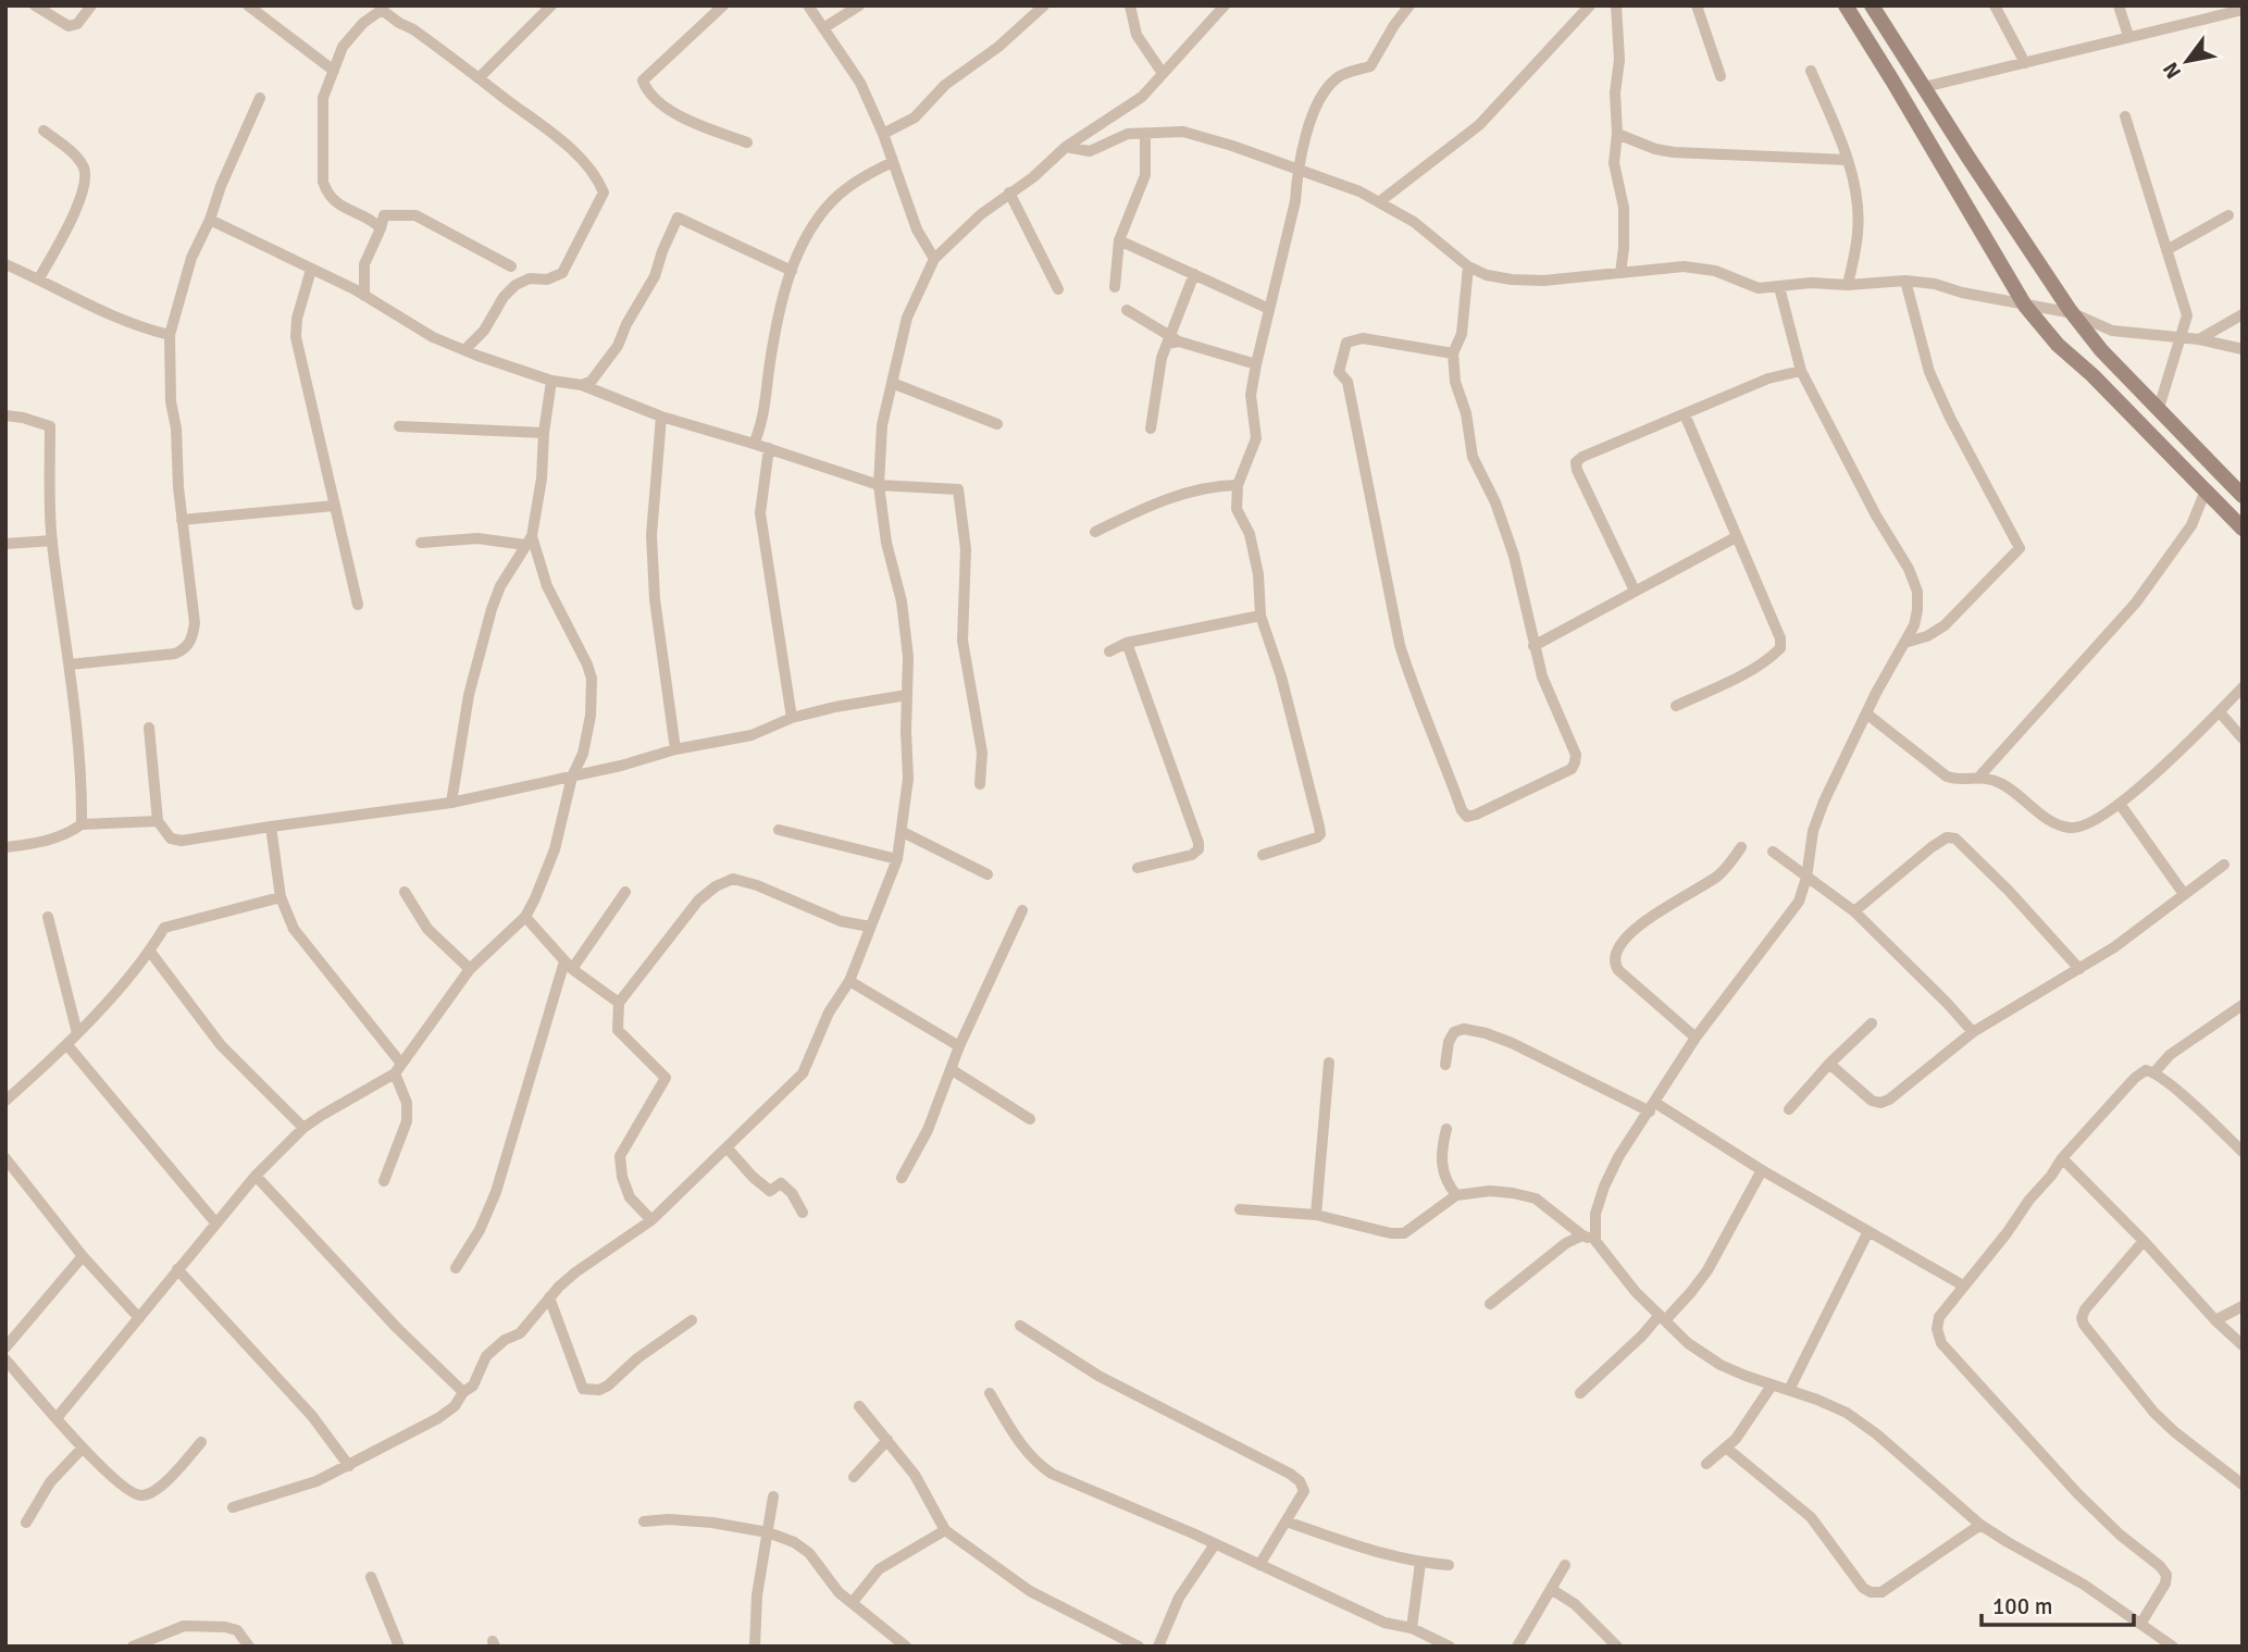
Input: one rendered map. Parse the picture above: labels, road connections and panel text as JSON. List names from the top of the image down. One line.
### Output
{"scale_bar":"100 m","north":"bottom left"}
